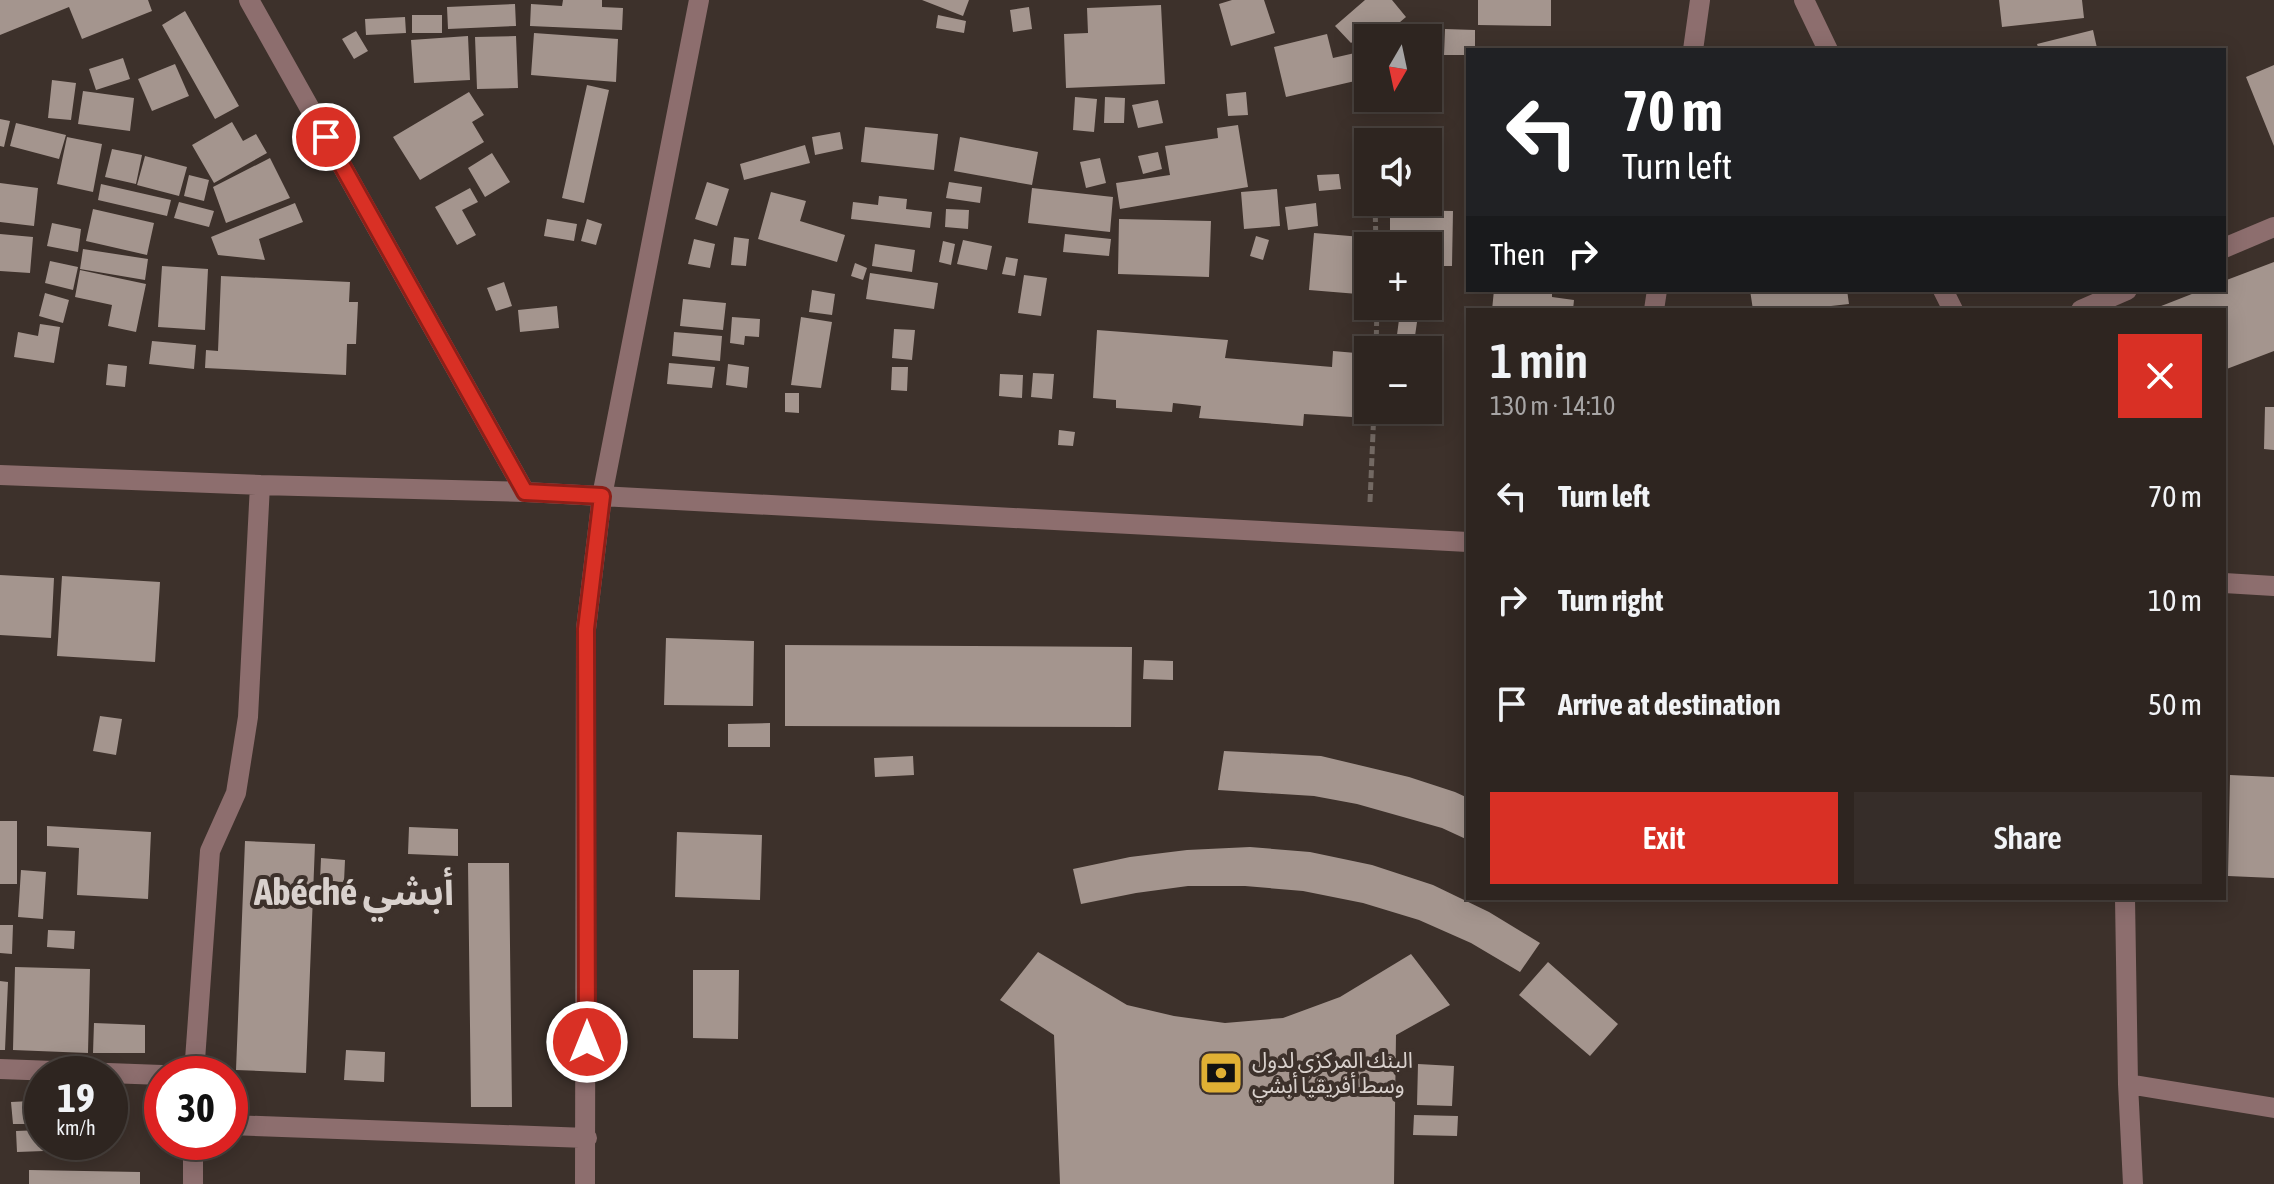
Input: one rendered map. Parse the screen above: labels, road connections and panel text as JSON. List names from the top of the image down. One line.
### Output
{"districts":["Abéché أبشي"],"places":{"bank":["البنك المركزي لدول وسط أفريقيا أبشي"]},"north":"bottom","page":{"map_buttons":["+","−"],"turn":["70 m","Turn left"],"then":"Then","heading":["1 min","130 m · 14:10"],"list":[{"name":"Turn left","value":"70 m"},{"name":"Turn right","value":"10 m"},{"name":"Arrive at destination","value":"50 m"}],"buttons":["Exit","Share"],"speed":"19 km/h","limit":"30"}}
